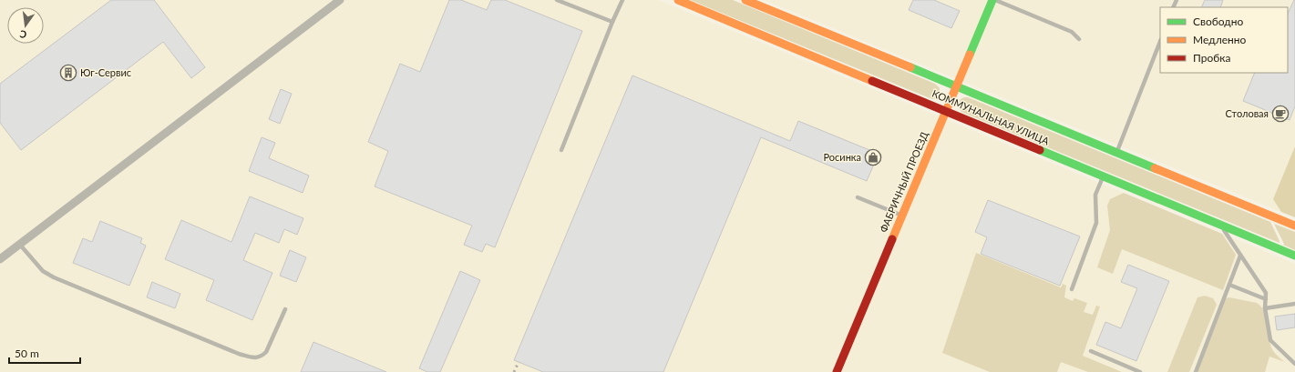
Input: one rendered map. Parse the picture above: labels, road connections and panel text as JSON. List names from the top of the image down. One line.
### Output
{"streets":{"main road":["КОММУНАЛЬНАЯ УЛИЦА","ФАБРИЧНЫЙ ПРОЕЗД"]},"crossings":[["КОММУНАЛЬНАЯ УЛИЦА","ФАБРИЧНЫЙ ПРОЕЗД"]],"places":{"building":["Юг-Сервис"],"cafe":["Столовая"],"shop":["Росинка"]},"legend":["Свободно","Медленно","Пробка"],"scale_bar":"50 m","north":"bottom"}
